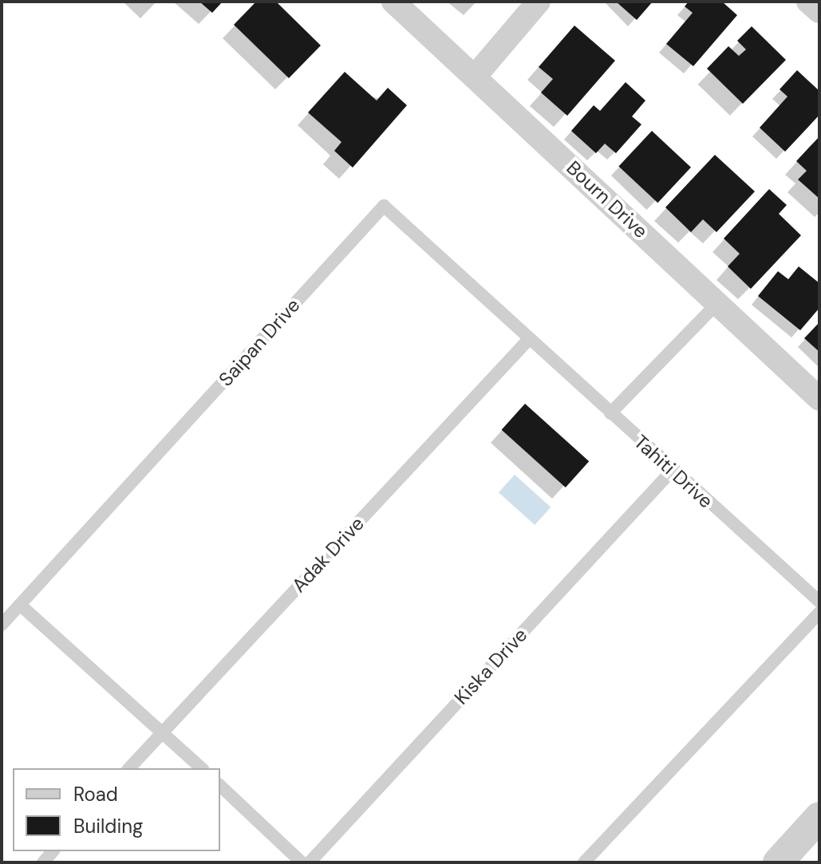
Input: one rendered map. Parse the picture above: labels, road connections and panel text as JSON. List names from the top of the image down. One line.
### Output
{"streets":{"street":["Bourn Drive"],"lane":["Saipan Drive","Tahiti Drive","Adak Drive","Kiska Drive"]},"crossings":[["Saipan Drive","Tahiti Drive"],["Saipan Drive","Adak Drive"],["Tahiti Drive","Adak Drive"],["Tahiti Drive","Kiska Drive"]],"legend":["Road","Building"]}
